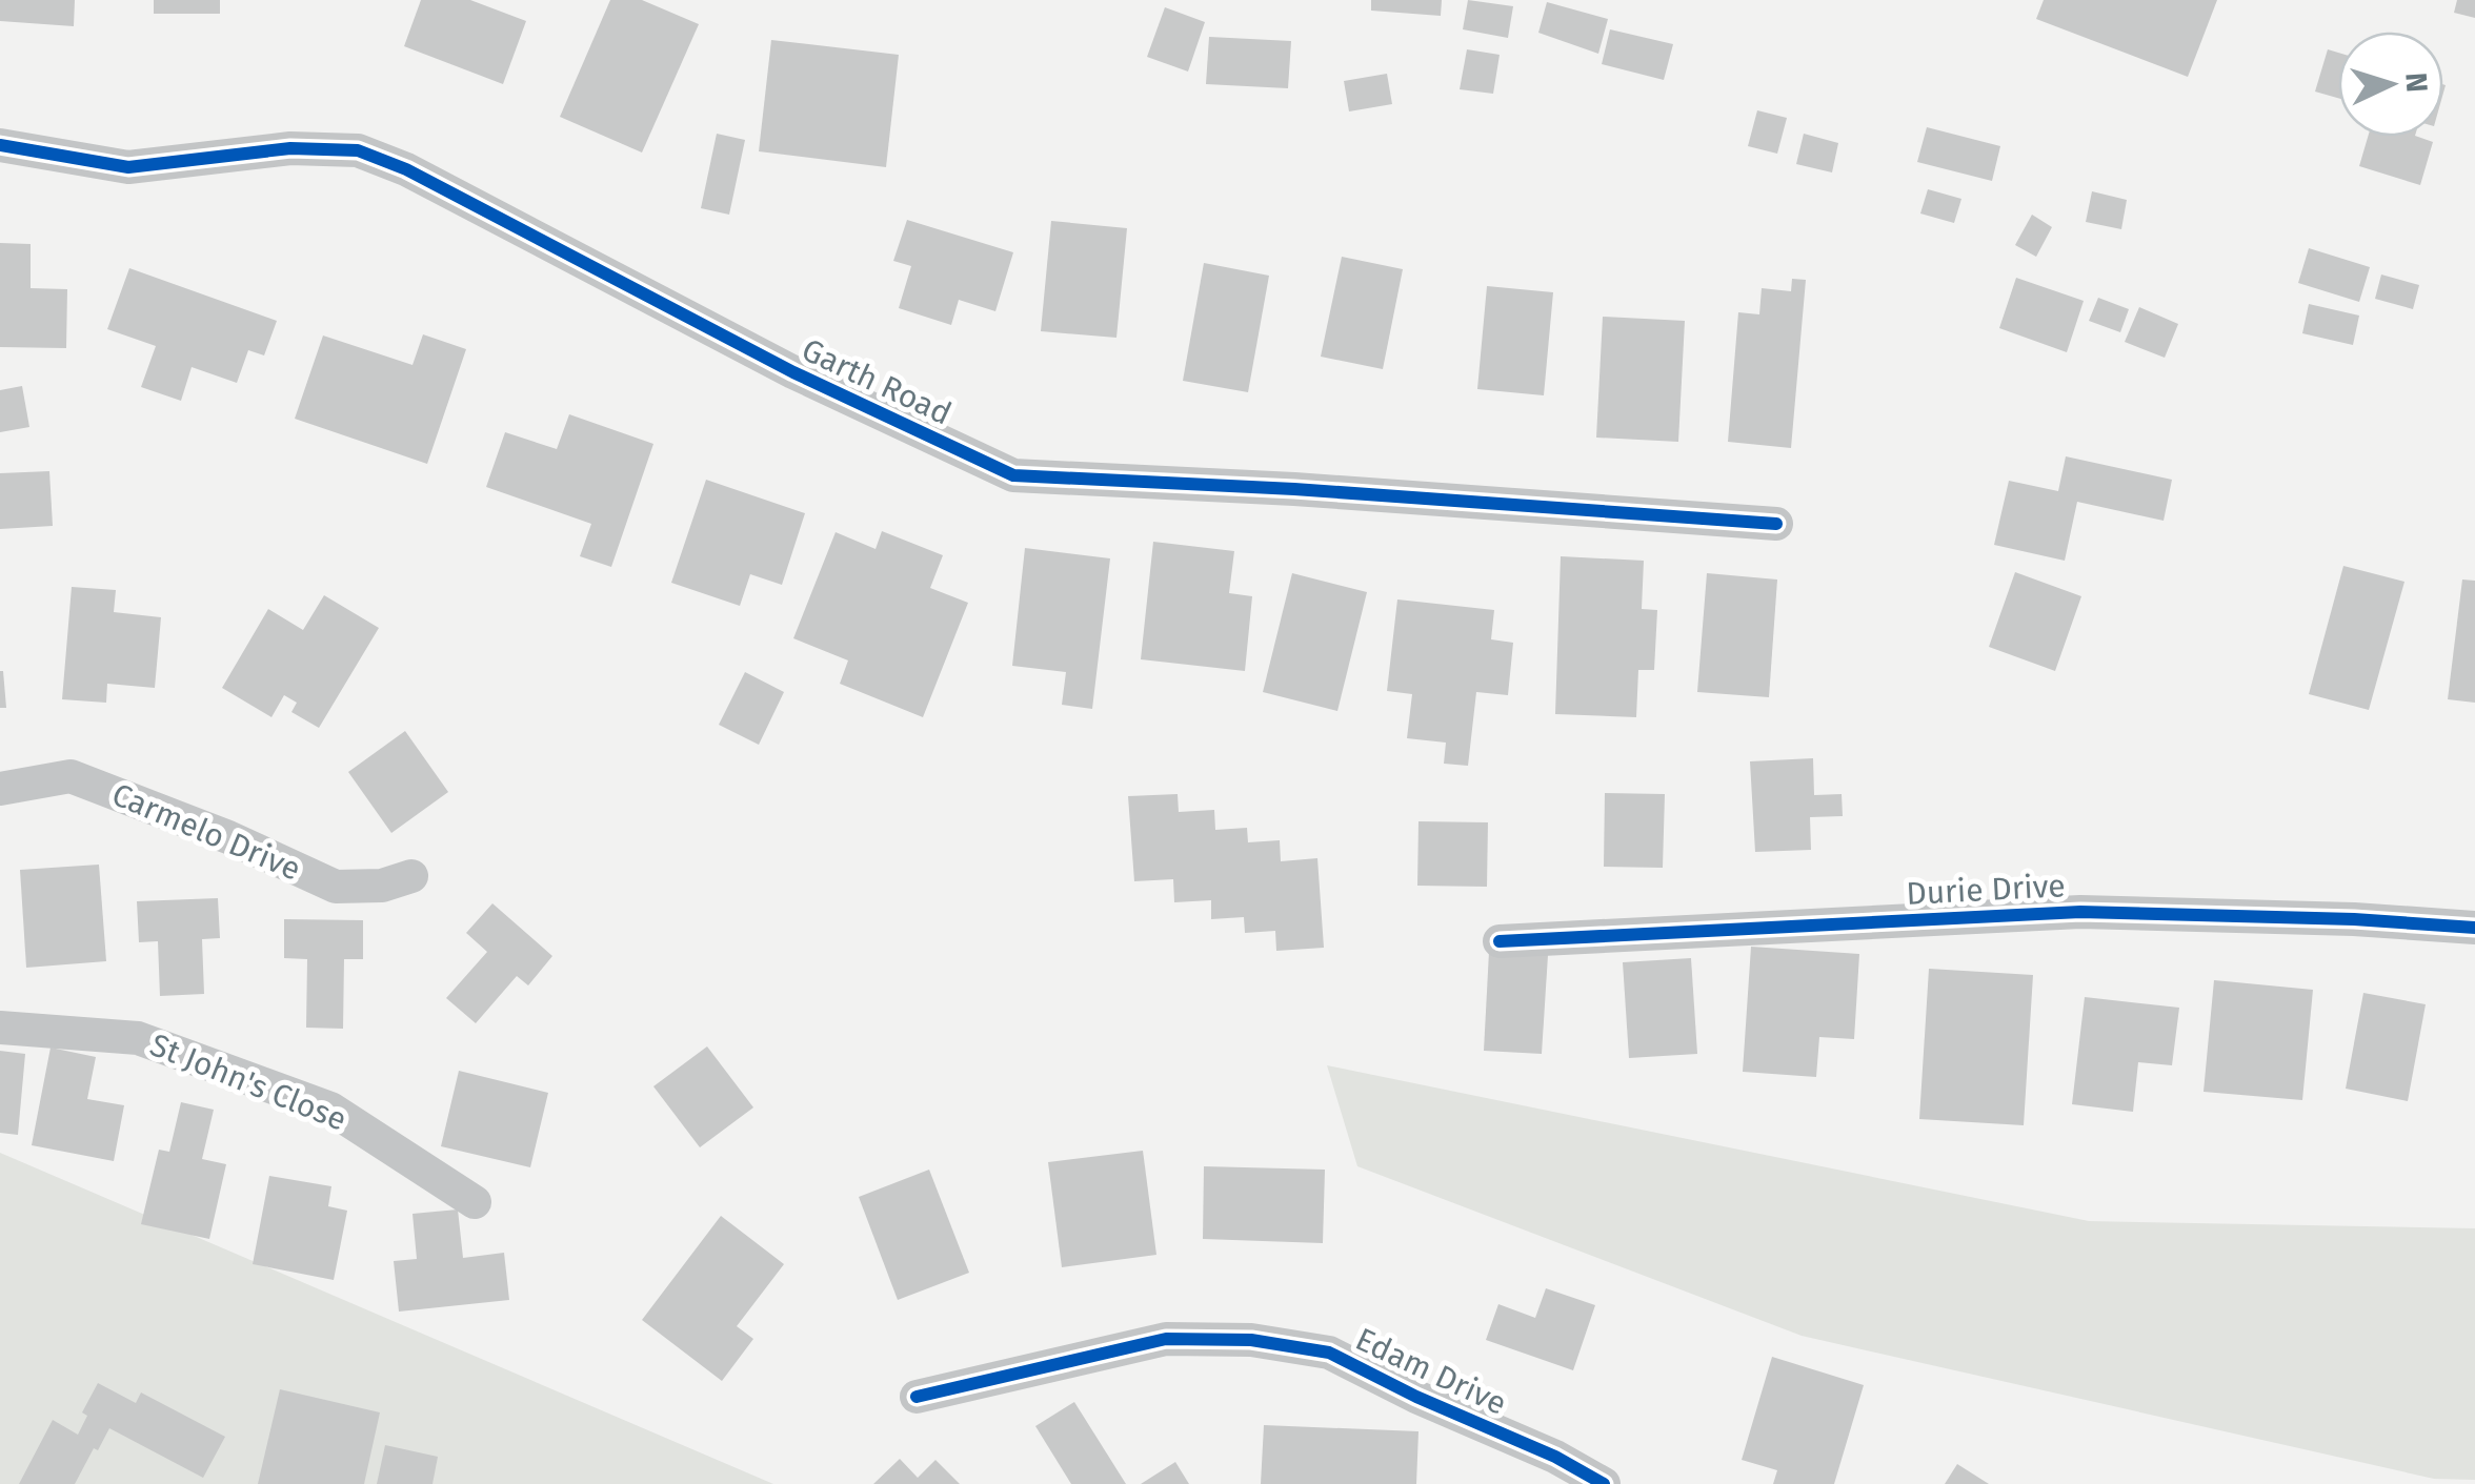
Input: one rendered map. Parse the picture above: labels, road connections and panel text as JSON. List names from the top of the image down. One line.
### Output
{"streets":{"street":["Garth Road","Carmelo Drive","Durie Drive","St John's Close","Edam Drive"]},"north":"right"}
